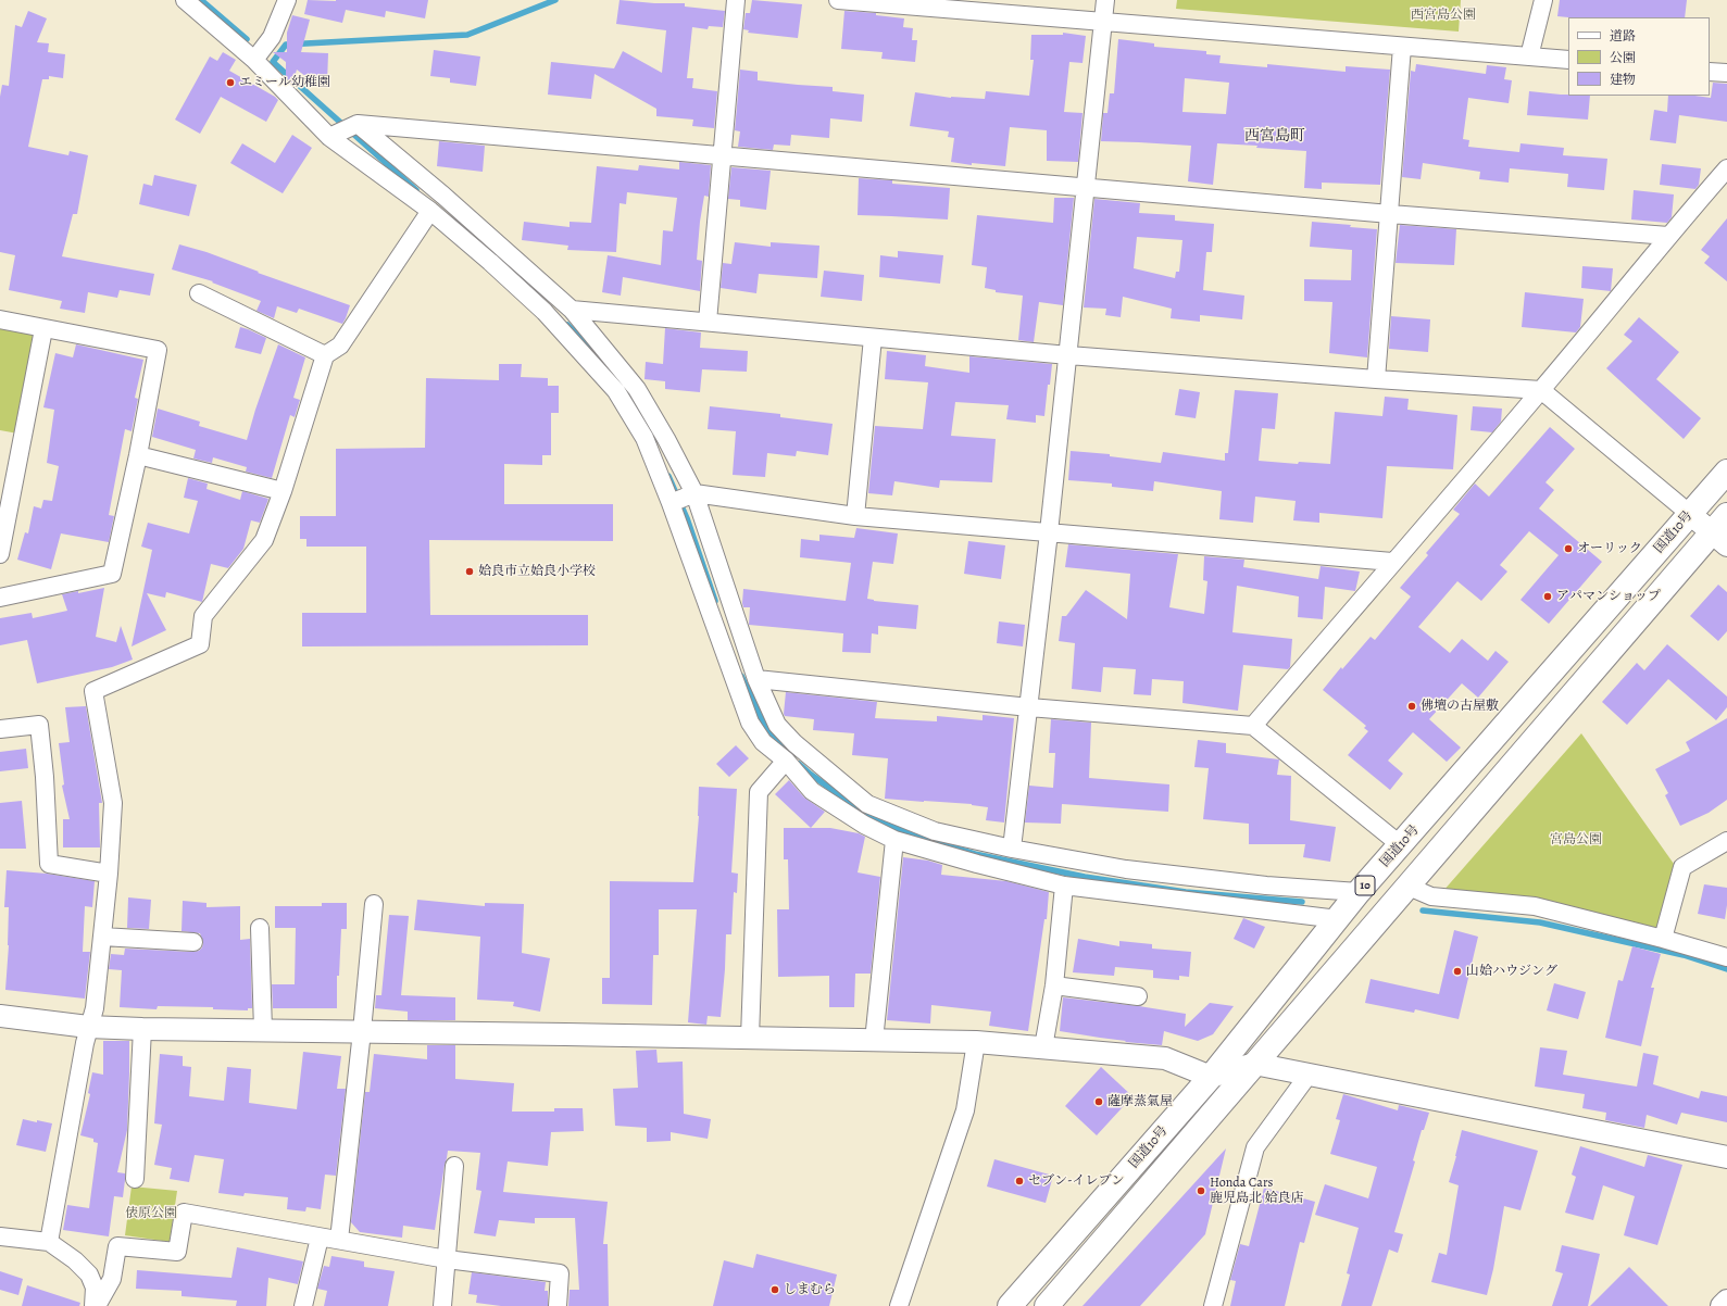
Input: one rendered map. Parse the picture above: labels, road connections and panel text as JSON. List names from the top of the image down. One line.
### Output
{"streets":{"highway":["国道10号","10"]},"districts":["西宮島町"],"parks":["西宮島公園","宮島公園","俵原公園"],"places":["エミール幼稚園","オーリック","姶良市立姶良小学校","アパマンショップ","佛壇の古屋敷","山姶ハウジング","薩摩蒸氣屋","セブン-イレブン","Honda Cars 鹿児島北 姶良店","しまむら"],"legend":["道路","公園","建物"]}
